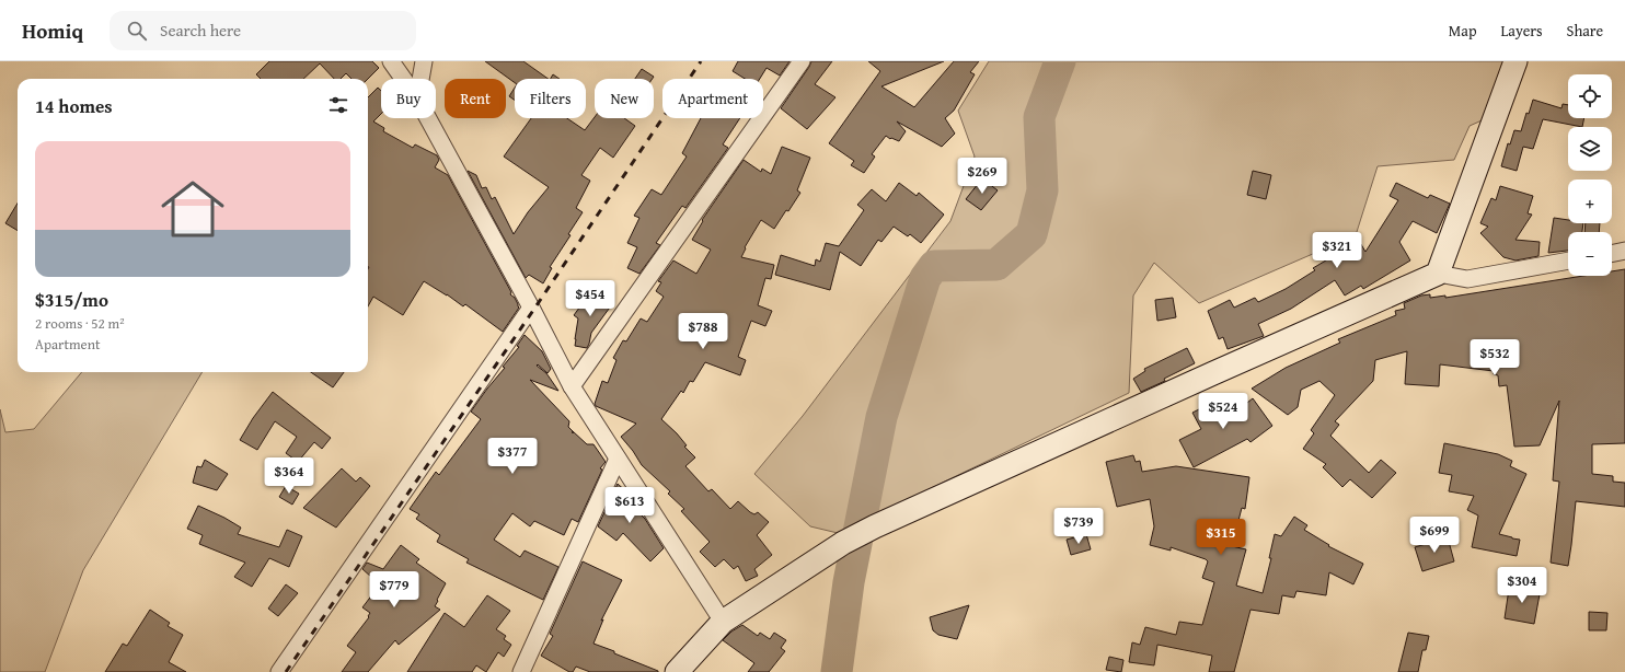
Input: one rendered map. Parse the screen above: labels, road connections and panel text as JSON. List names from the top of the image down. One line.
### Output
{"page":{"header":"Homiq","search":"Search here","nav":["Map","Layers","Share"],"map_buttons":["+","−"],"chip":["Buy","Rent","Filters","New","Apartment"],"heading":"14 homes","list":[{"name":"$315/mo","note":"2 rooms · 52 m² · Apartment"}],"price":["$269","$321","$454","$788","$532","$524","$377","$364","$613","$739","$699","$315","$304","$779"]}}
